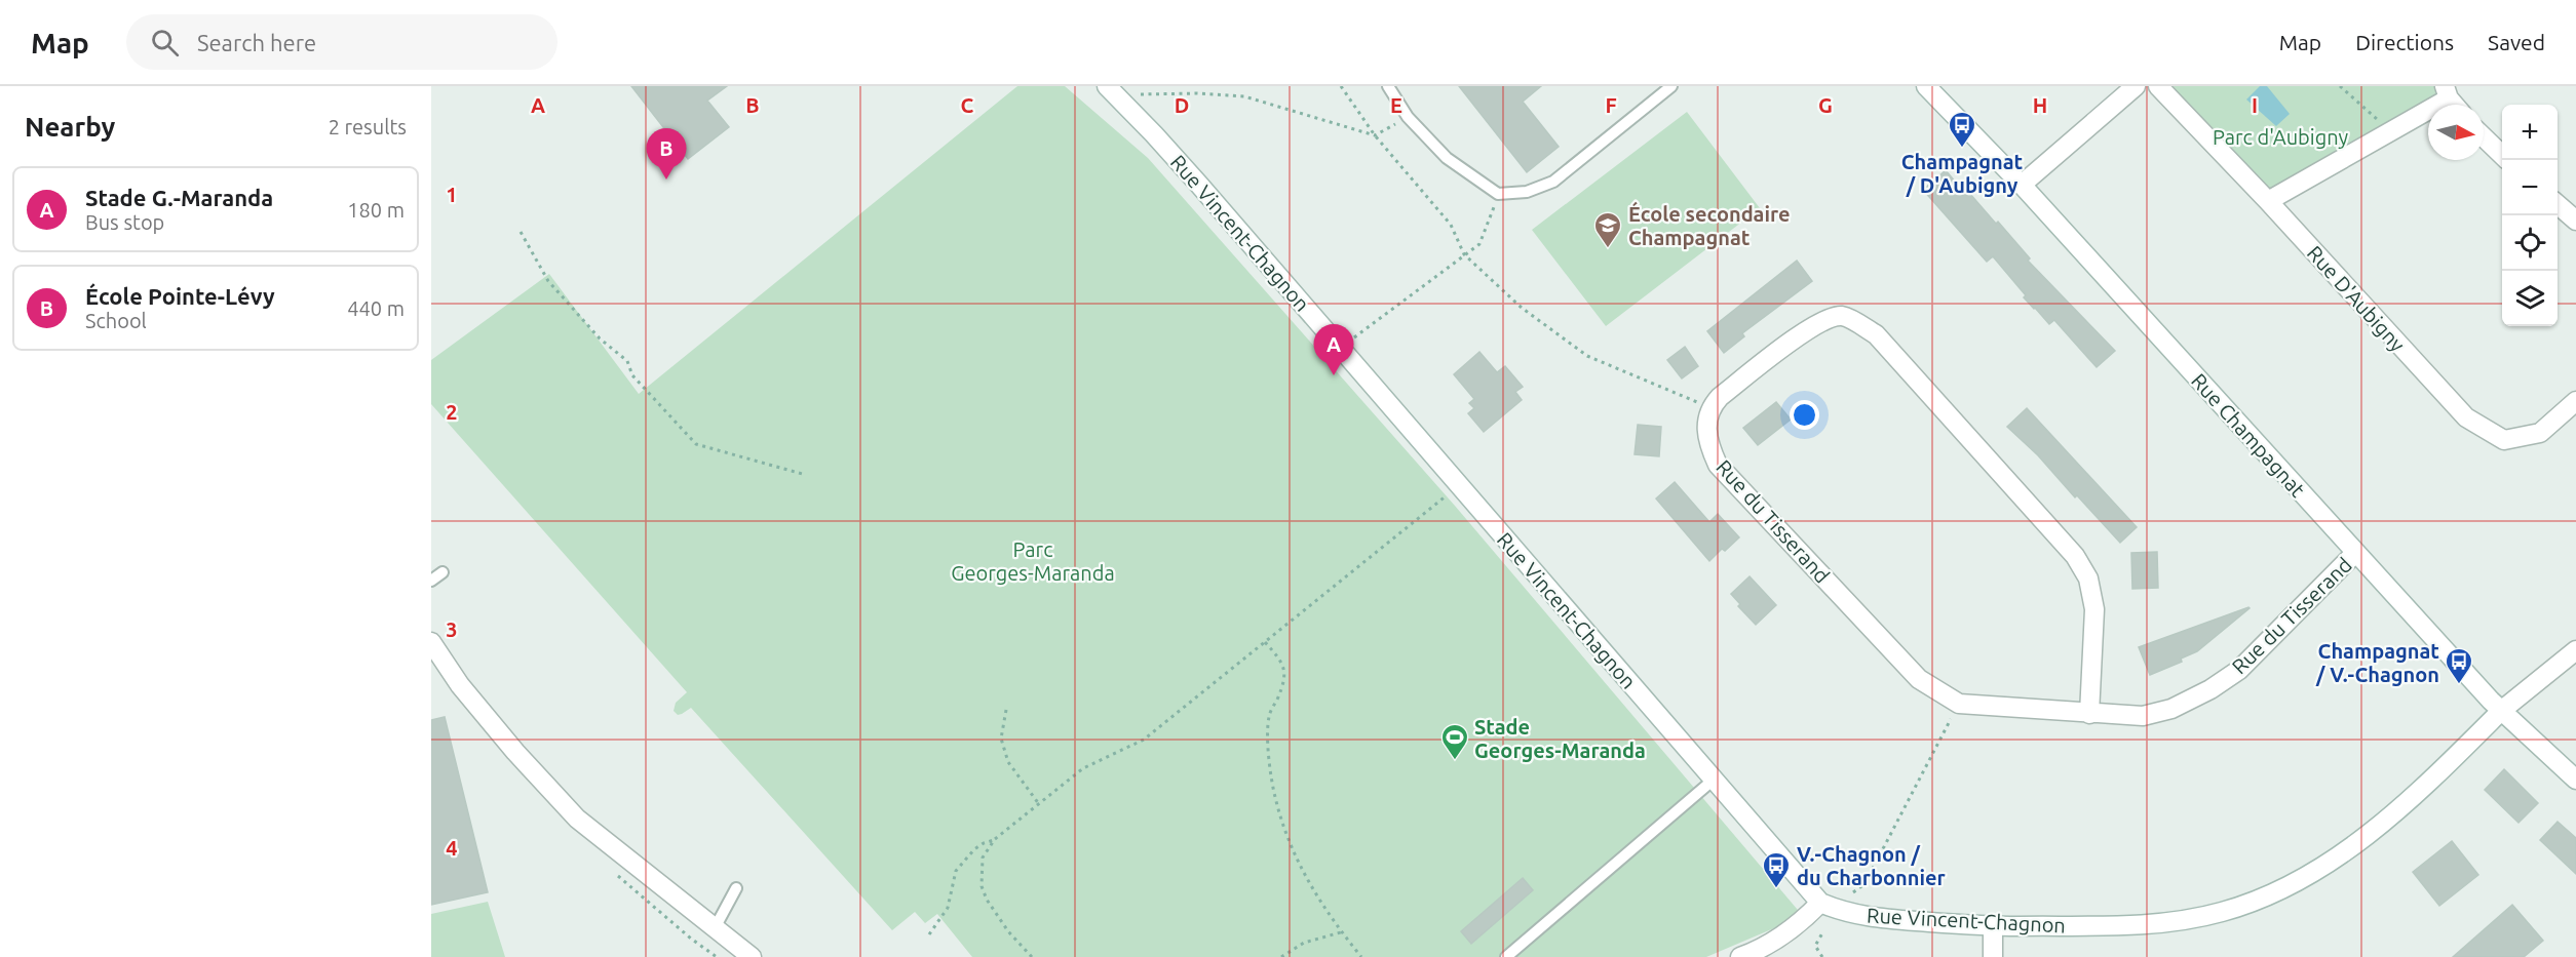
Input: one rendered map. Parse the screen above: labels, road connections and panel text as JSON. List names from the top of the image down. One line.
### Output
{"streets":{"street":["Rue Vincent-Chagnon","Rue D'Aubigny","Rue Champagnat","Rue du Tisserand"]},"crossings":[["Rue Vincent-Chagnon","Rue Champagnat"],["Rue Champagnat","Rue du Tisserand"]],"parks":["Parc d'Aubigny","Parc Georges-Maranda"],"places":{"bus stop":["Champagnat / D'Aubigny","Champagnat / V.-Chagnon","V.-Chagnon / du Charbonnier"],"school or university":["École secondaire Champagnat"],"sports":["Stade Georges-Maranda"]},"north":"right","page":{"header":"Map","search":"Search here","nav":["Map","Directions","Saved"],"heading":["Nearby","2 results"],"map_buttons":["+","−"],"pins":["B","A"],"list":[{"mark":"A","name":"Stade G.-Maranda","note":"Bus stop","value":"180 m"},{"mark":"B","name":"École Pointe-Lévy","note":"School","value":"440 m"}]},"grid":{"columns":["A","B","C","D","E","F","G","H","I"],"rows":["1","2","3","4"]}}
